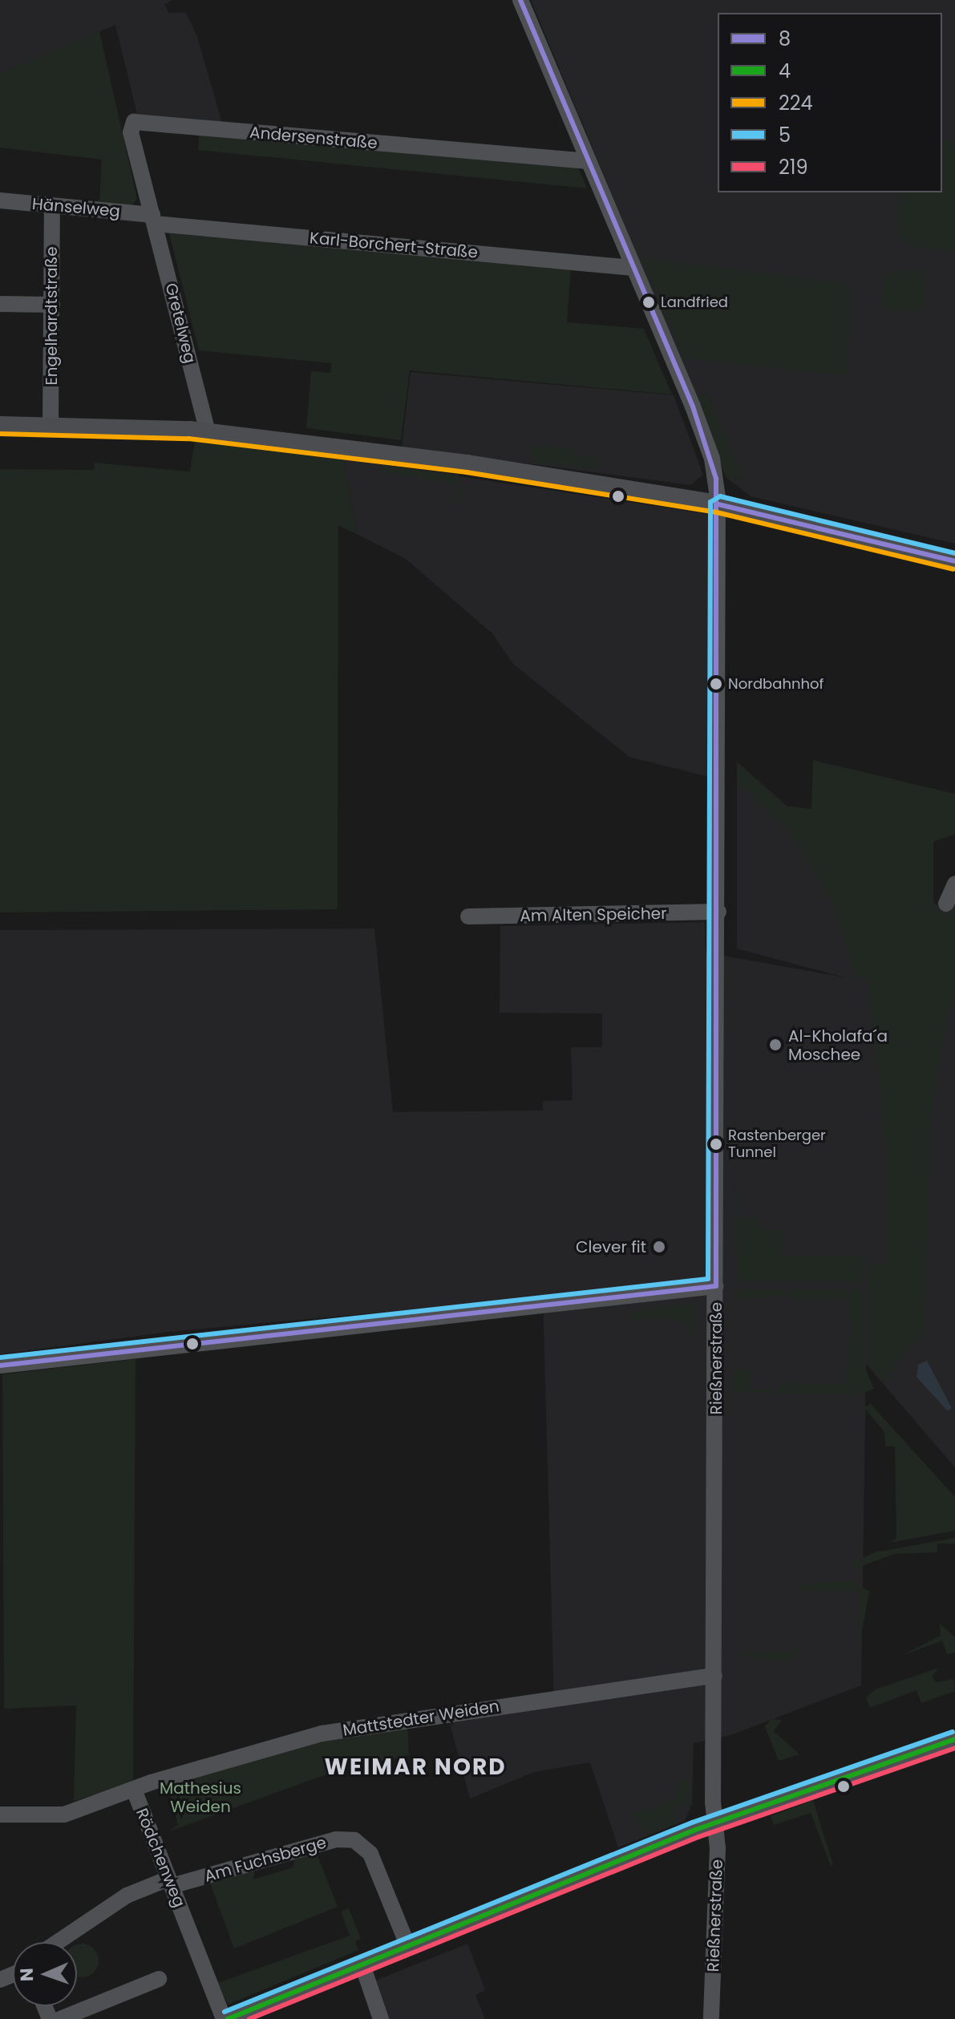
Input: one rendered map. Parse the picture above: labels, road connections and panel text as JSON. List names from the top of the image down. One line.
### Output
{"streets":{"street":["Andersenstraße","Hänselweg","Karl-Borchert-Straße","Engelhardtstraße","Gretelweg","Am Alten Speicher","Rießnerstraße","Mattstedter Weiden","Rödchenweg","Am Fuchsberge"]},"crossings":[["Andersenstraße","Hänselweg"],["Andersenstraße","Karl-Borchert-Straße"],["Andersenstraße","Gretelweg"],["Andersenstraße","Rießnerstraße"],["Hänselweg","Karl-Borchert-Straße"],["Hänselweg","Engelhardtstraße"],["Hänselweg","Gretelweg"],["Karl-Borchert-Straße","Gretelweg"],["Karl-Borchert-Straße","Rießnerstraße"],["Am Alten Speicher","Rießnerstraße"],["Rießnerstraße","Mattstedter Weiden"],["Mattstedter Weiden","Rödchenweg"],["Rödchenweg","Am Fuchsberge"]],"districts":["WEIMAR NORD"],"parks":["Mathesius Weiden"],"places":["Landfried","Nordbahnhof","Al-Kholafa´a Moschee","Rastenberger Tunnel","Clever fit"],"lines":["transit line 8","transit line 224","transit line 5","transit line 4","transit line 219"],"legend":["8","4","224","5","219"],"north":"left"}
